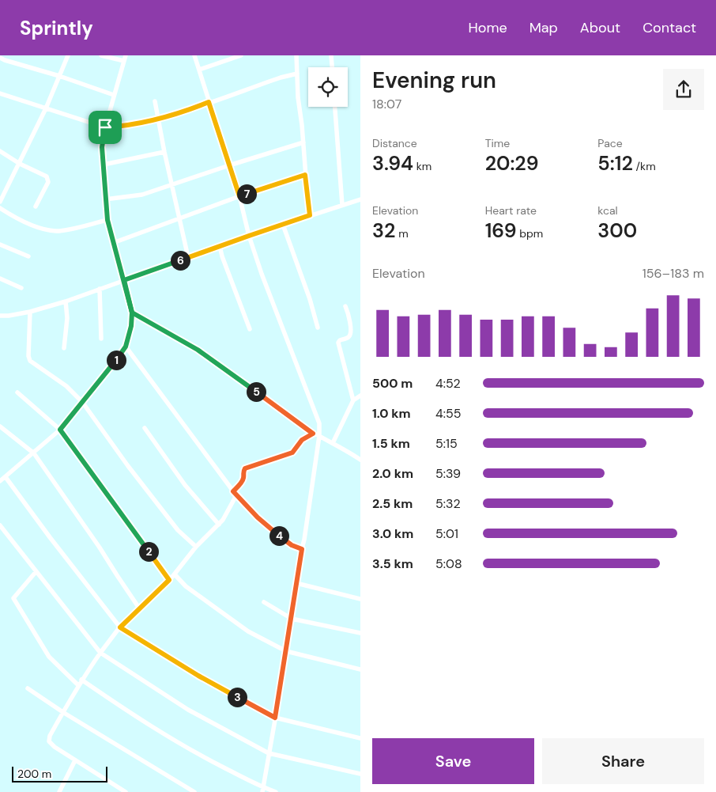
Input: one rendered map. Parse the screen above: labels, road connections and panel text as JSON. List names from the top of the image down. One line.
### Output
{"scale_bar":"200 m","page":{"header":"Sprintly","nav":["Home","Map","About","Contact"],"heading":["Evening run","18:07"],"stats":[["Distance","3.94 km"],["Time","20:29"],["Pace","5:12 /km"],["Elevation","32 m"],["Heart rate","169 bpm"],["kcal","300"]],"pins":["7","6","1","5","4","2","3"],"chart":["Elevation","156–183 m"],"list":[{"name":"500 m","note":"4:52"},{"name":"1.0 km","note":"4:55"},{"name":"1.5 km","note":"5:15"},{"name":"2.0 km","note":"5:39"},{"name":"2.5 km","note":"5:32"},{"name":"3.0 km","note":"5:01"},{"name":"3.5 km","note":"5:08"}],"buttons":["Save","Share"],"scale":"200 m"}}
